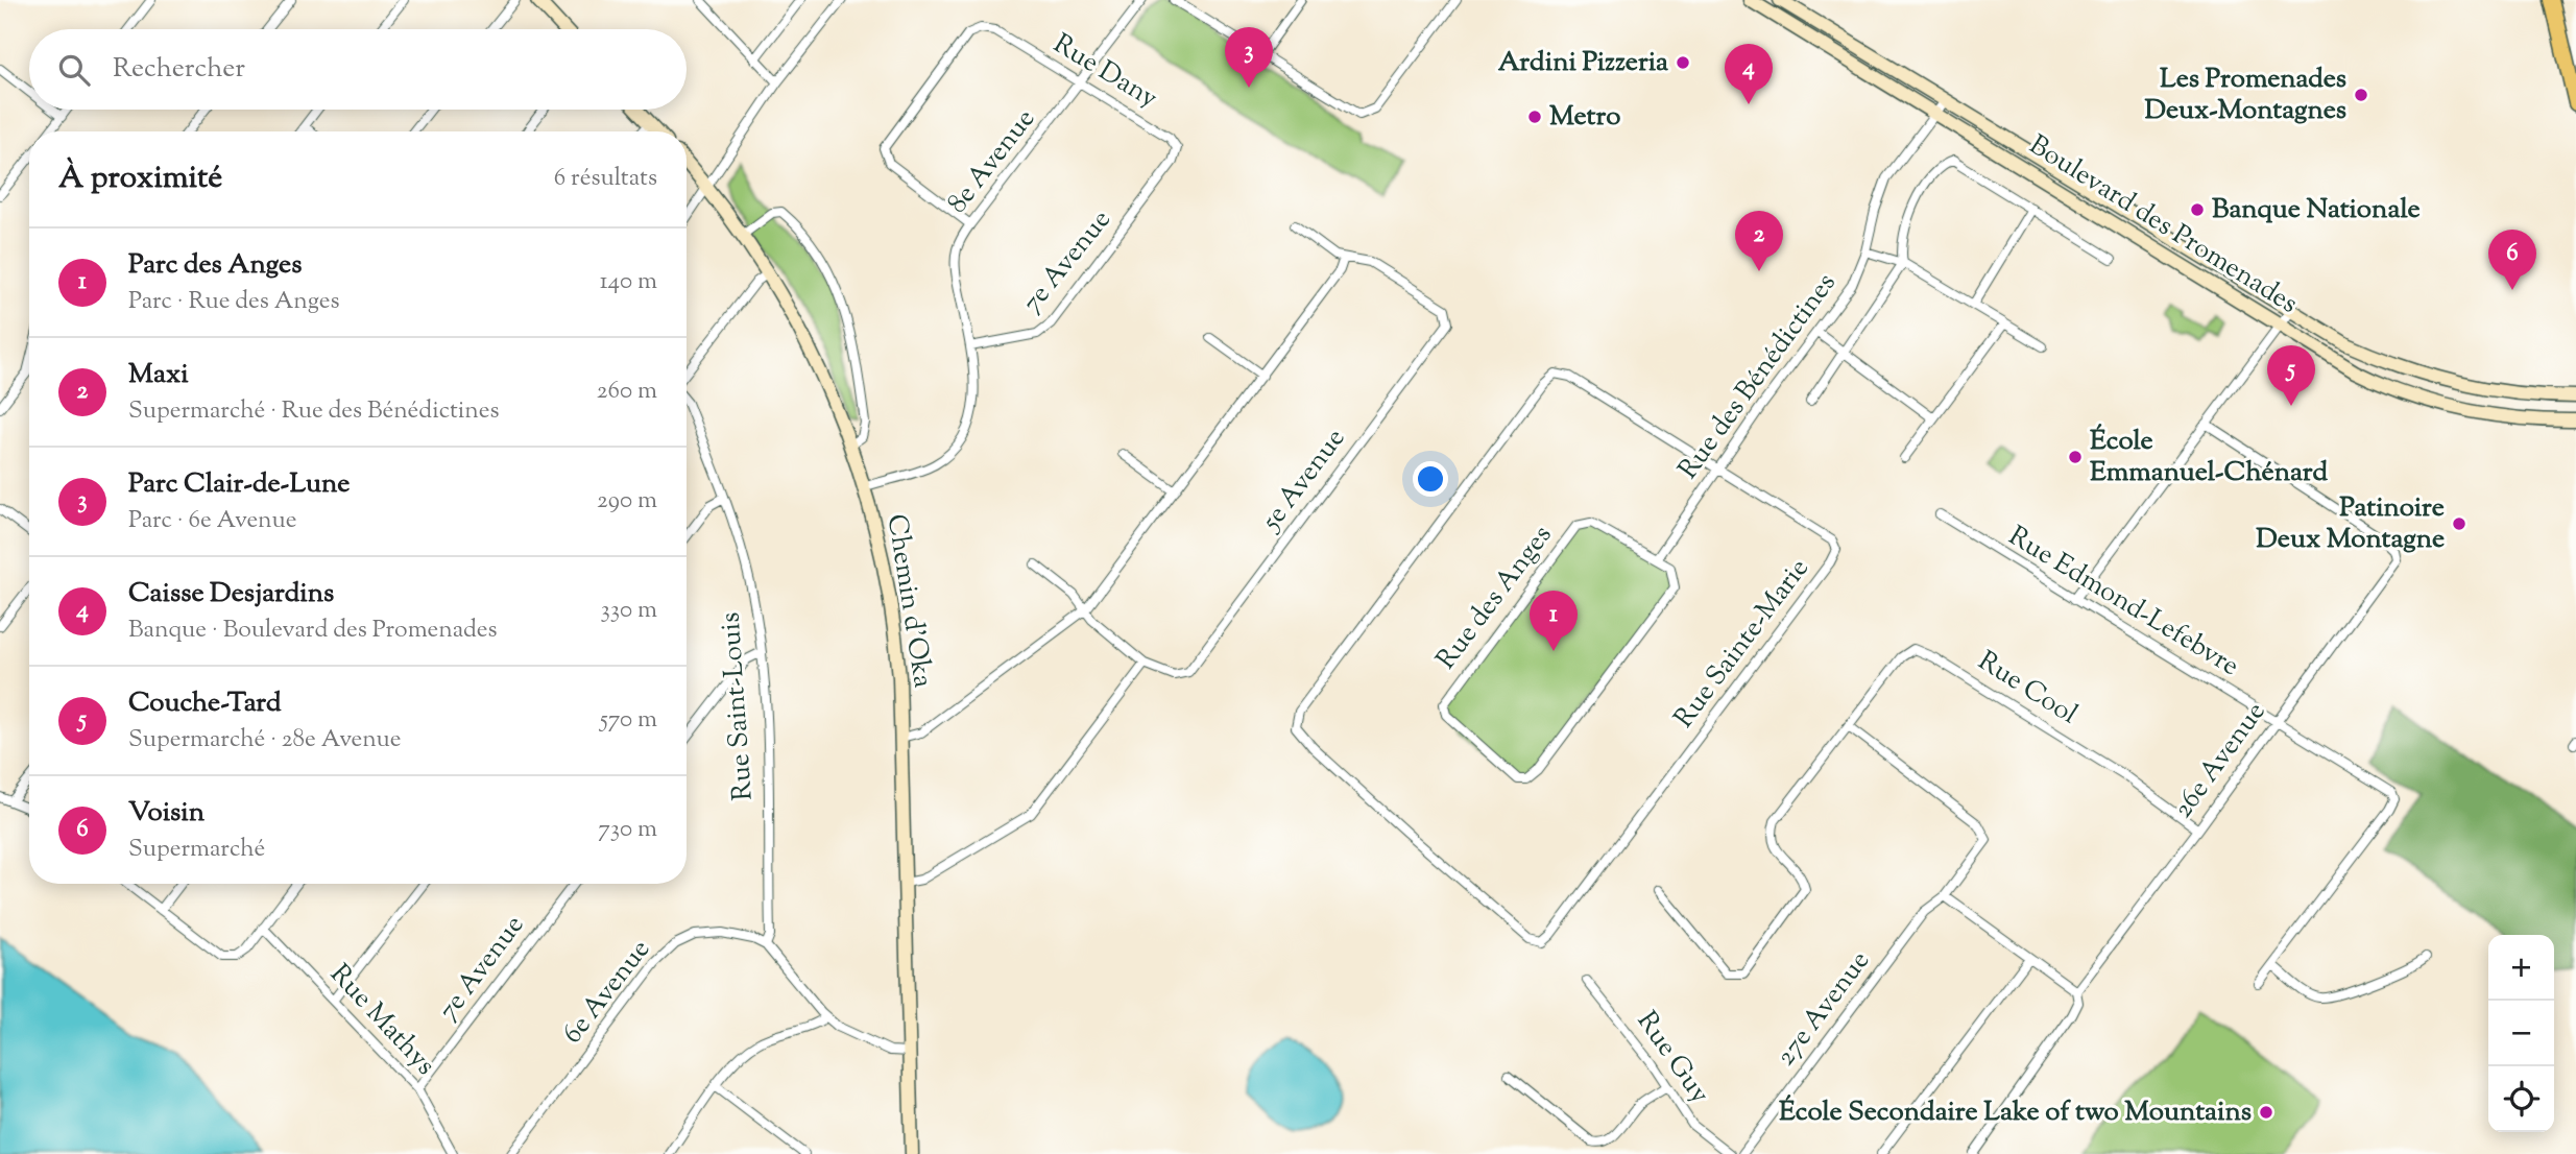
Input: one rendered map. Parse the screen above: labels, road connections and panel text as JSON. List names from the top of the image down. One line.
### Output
{"streets":{"street":["Rue Dany","8e Avenue","Boulevard des Promenades","7e Avenue","Rue des Bénédictines","5e Avenue","Rue des Anges","Chemin d'Oka","Rue Edmond-Lefebvre","Rue Sainte-Marie","Rue Cool","Rue Saint-Louis","26e Avenue","6e Avenue","27e Avenue","Rue Mathys","Rue Guy"]},"crossings":[["Rue Dany","8e Avenue"],["Rue Dany","7e Avenue"],["8e Avenue","7e Avenue"],["8e Avenue","Chemin d'Oka"],["Boulevard des Promenades","Rue des Bénédictines"],["7e Avenue","Rue Mathys"],["Rue des Bénédictines","Rue des Anges"],["Rue des Bénédictines","Rue Sainte-Marie"],["Rue Edmond-Lefebvre","26e Avenue"],["Rue Cool","26e Avenue"],["Rue Cool","27e Avenue"],["Rue Saint-Louis","6e Avenue"]],"places":["Ardini Pizzeria","Les Promenades Deux-Montagnes","Metro","Banque Nationale","École Emmanuel-Chénard","Patinoire Deux Montagne","École Secondaire Lake of two Mountains"],"page":{"pins":["3","4","2","6","5","1"],"search":"Rechercher","heading":["À proximité","6 résultats"],"list":[{"mark":"1","name":"Parc des Anges","note":"Parc · Rue des Anges","value":"140 m"},{"mark":"2","name":"Maxi","note":"Supermarché · Rue des Bénédictines","value":"260 m"},{"mark":"3","name":"Parc Clair-de-Lune","note":"Parc · 6e Avenue","value":"290 m"},{"mark":"4","name":"Caisse Desjardins","note":"Banque · Boulevard des Promenades","value":"330 m"},{"mark":"5","name":"Couche-Tard","note":"Supermarché · 28e Avenue","value":"570 m"},{"mark":"6","name":"Voisin","note":"Supermarché","value":"730 m"}],"map_buttons":["+","−"]}}
